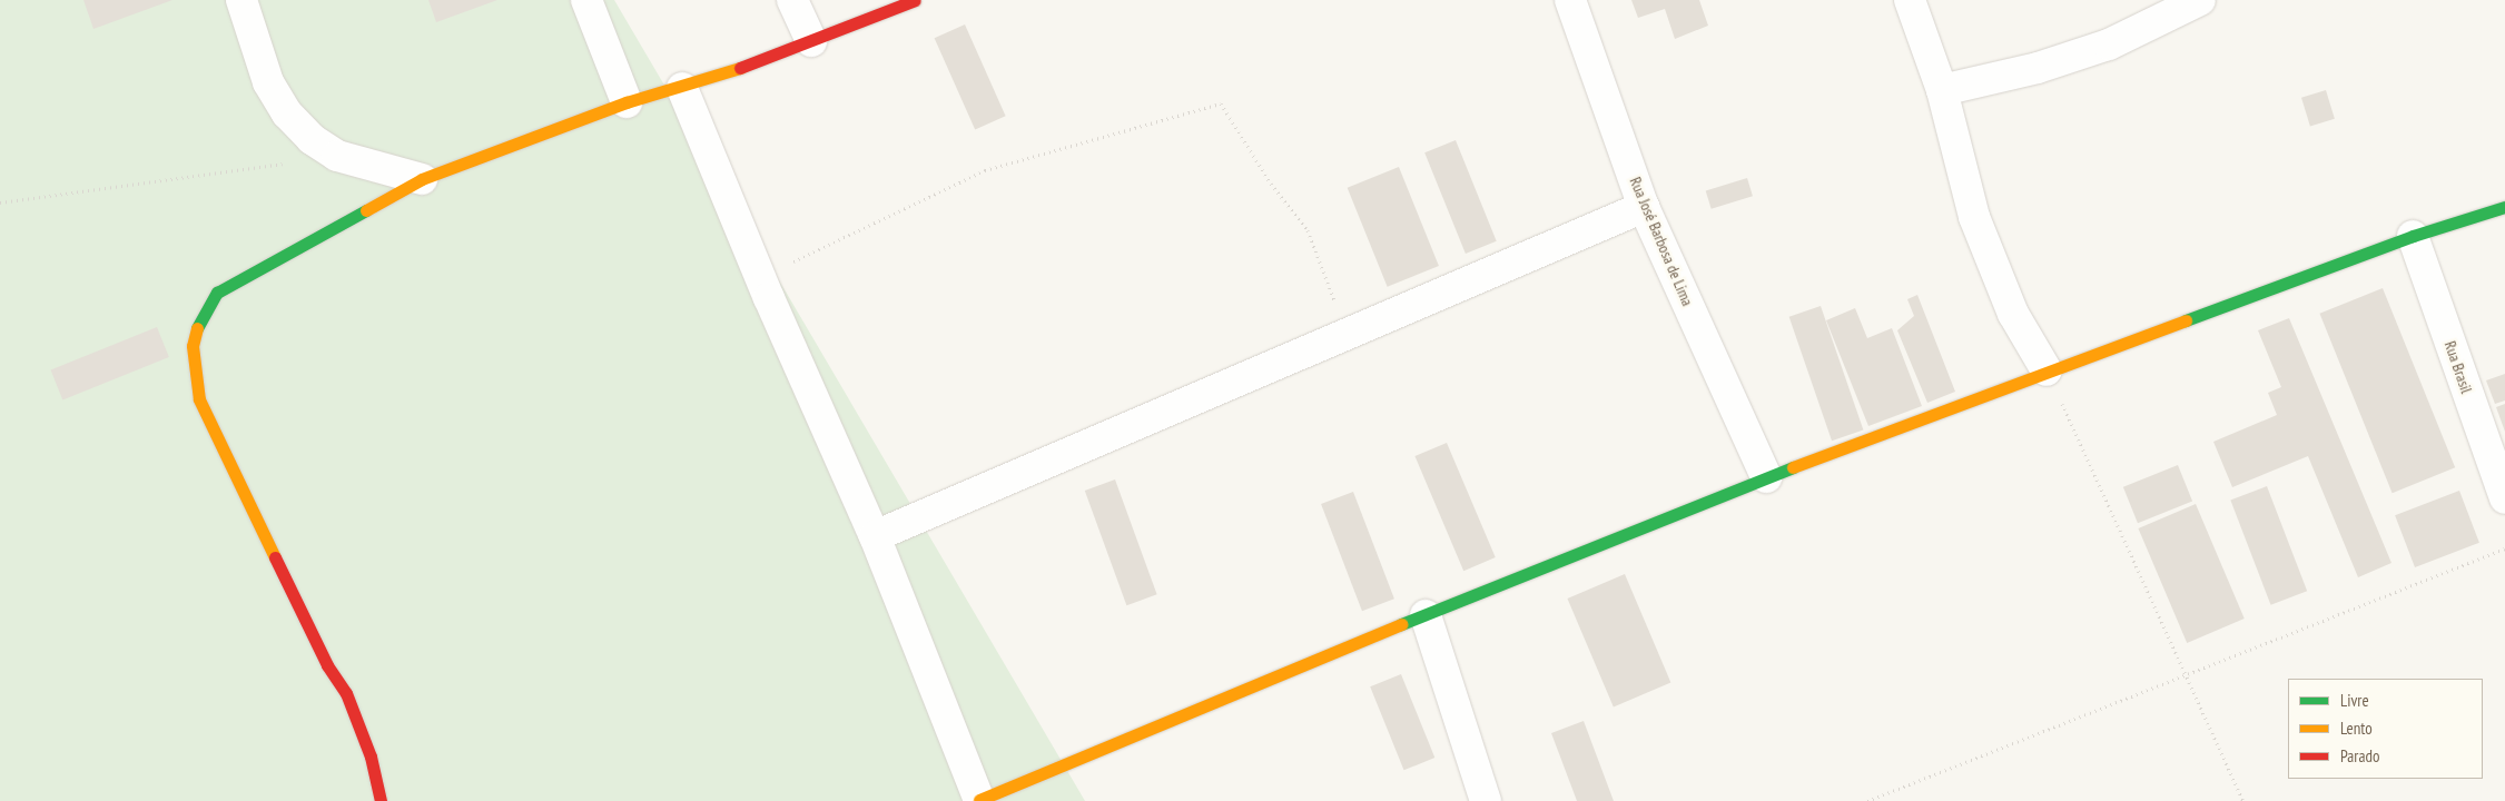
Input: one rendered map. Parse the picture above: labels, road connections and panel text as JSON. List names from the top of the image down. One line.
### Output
{"streets":{"street":["Rua José Barbosa de Lima","Rua Brasil"]},"legend":["Livre","Lento","Parado"]}
